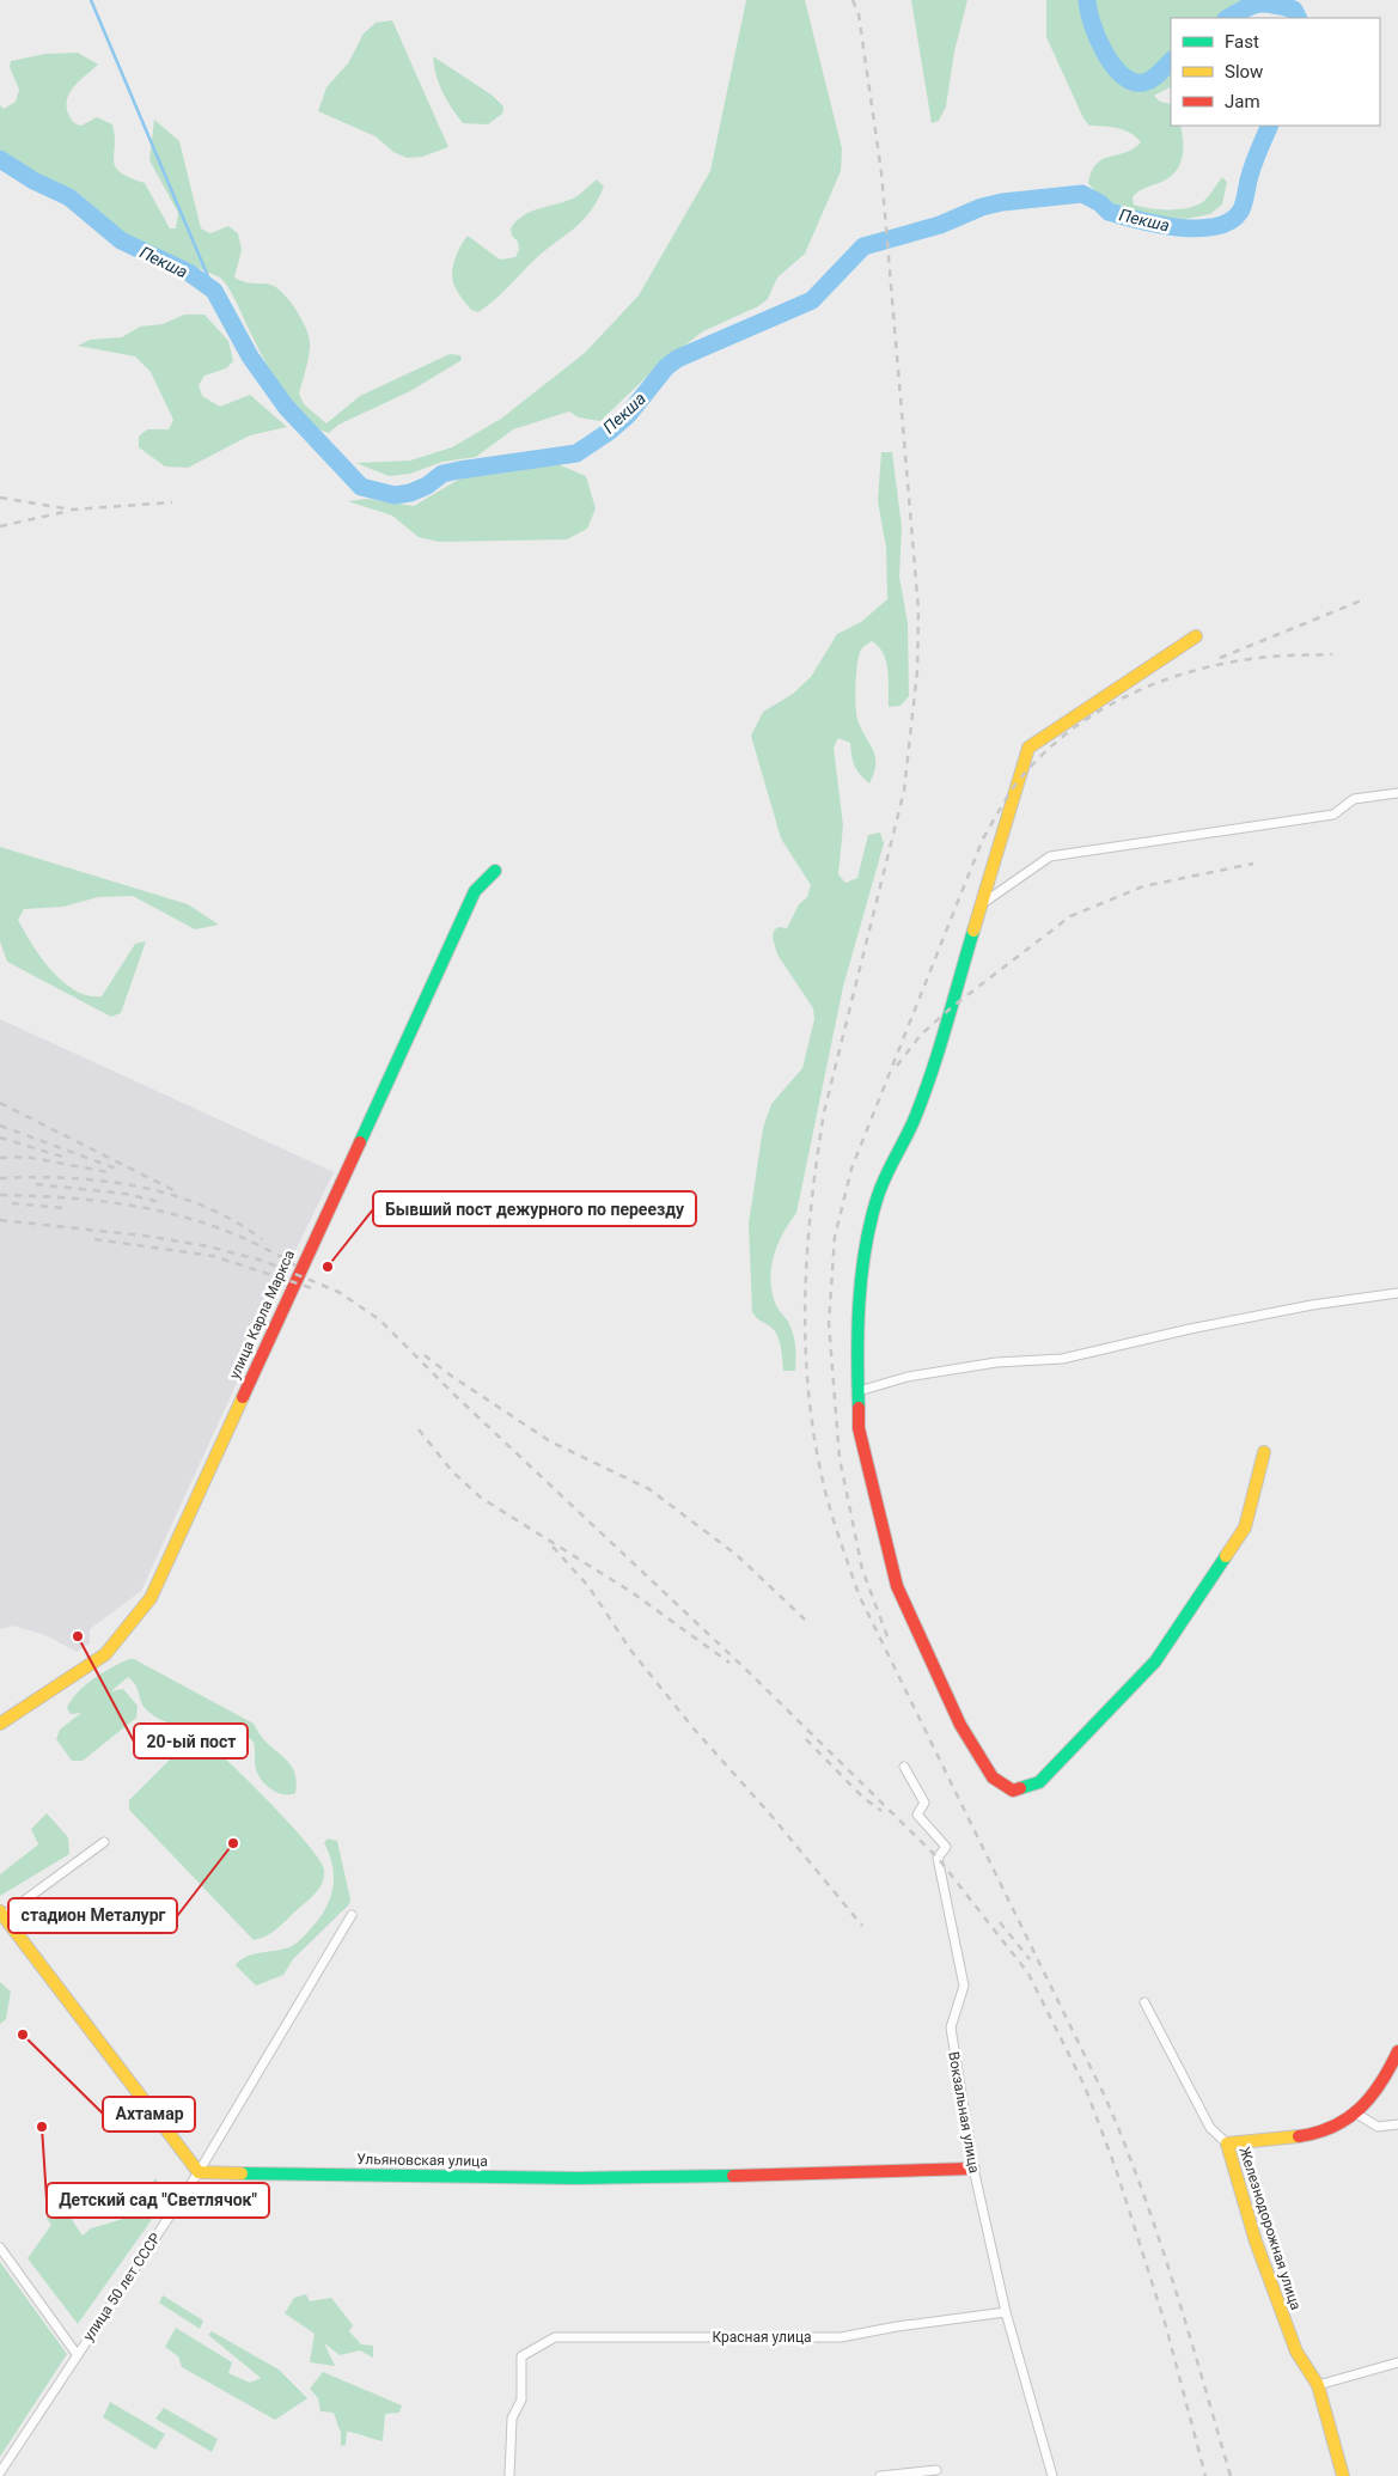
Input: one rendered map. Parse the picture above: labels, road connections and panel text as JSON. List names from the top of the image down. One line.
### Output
{"streets":{"street":["улица Карла Маркса","Вокзальная улица","Ульяновская улица","Железнодорожная улица","улица 50 лет СССР","Красная улица"]},"crossings":[["Вокзальная улица","Ульяновская улица"],["Вокзальная улица","Красная улица"],["Ульяновская улица","улица 50 лет СССР"]],"water":["Пекша"],"places":["Бывший пост дежурного по переезду","20-ый пост","стадион Металург","Ахтамар","Детский сад \"Светлячок\""],"legend":["Fast","Slow","Jam"]}
